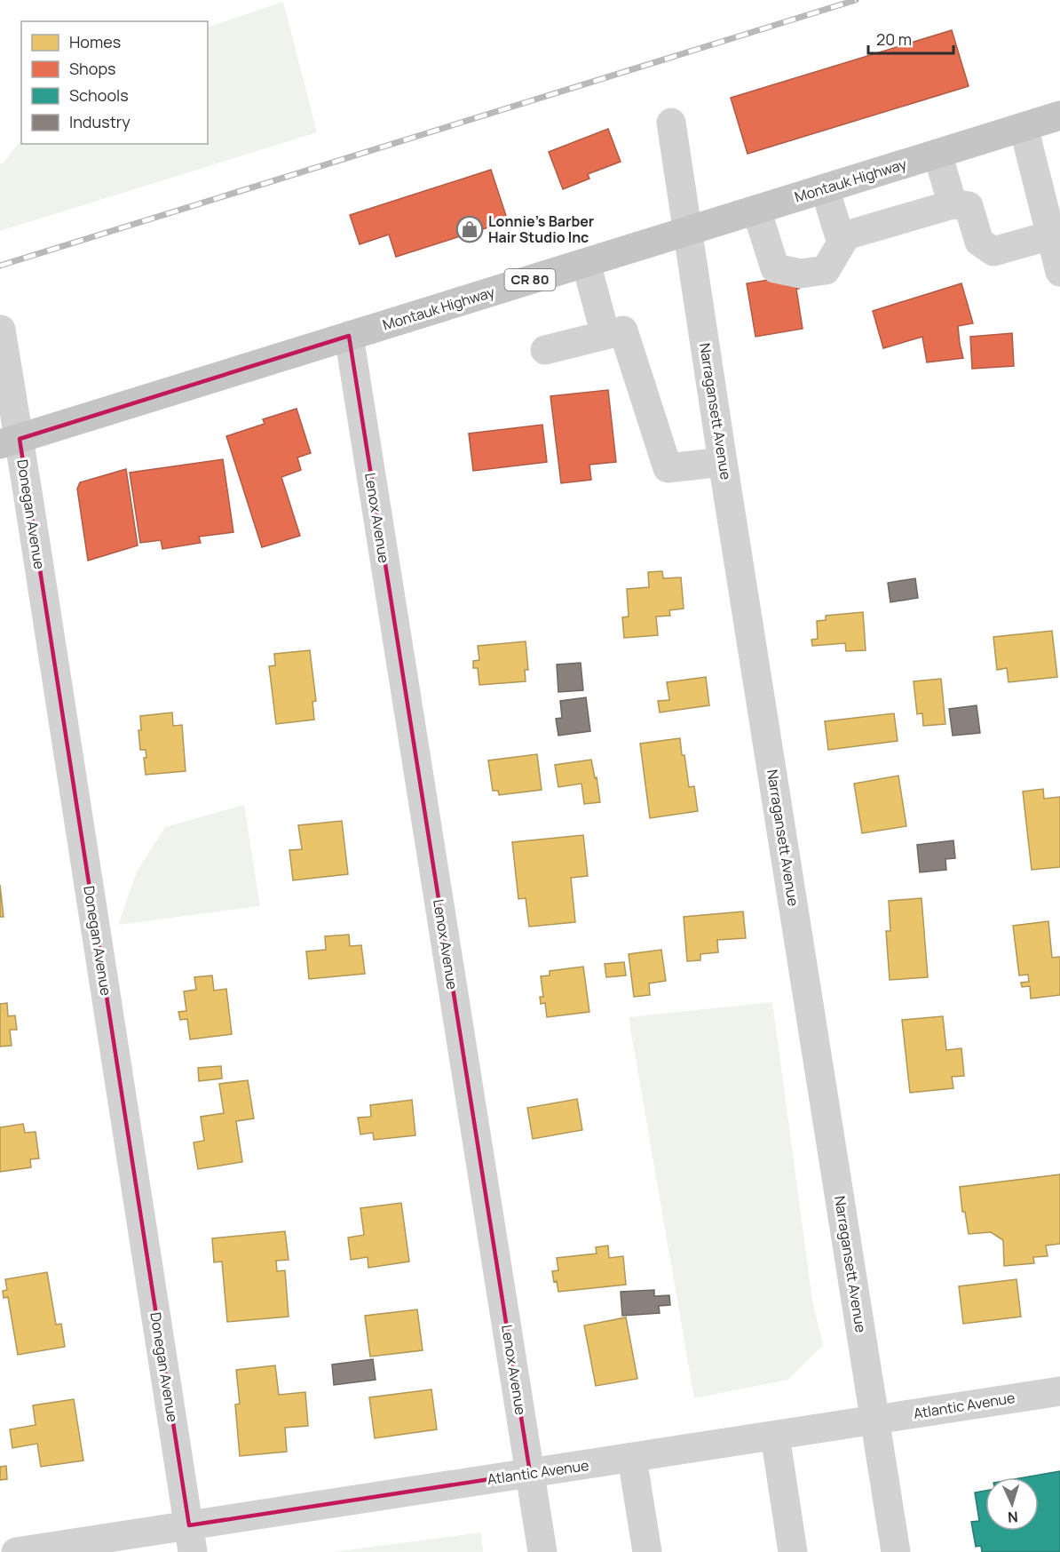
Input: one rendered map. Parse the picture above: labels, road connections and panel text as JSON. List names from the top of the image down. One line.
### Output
{"streets":{"main road":["Montauk Highway","CR 80"],"street":["Narragansett Avenue","Donegan Avenue","Lenox Avenue","Atlantic Avenue"]},"crossings":[["Montauk Highway","Narragansett Avenue"],["Montauk Highway","Donegan Avenue"],["Montauk Highway","Lenox Avenue"],["Narragansett Avenue","Atlantic Avenue"],["Donegan Avenue","Atlantic Avenue"],["Lenox Avenue","Atlantic Avenue"]],"places":{"shop":["Lonnie's Barber Hair Studio Inc"]},"legend":["Homes","Shops","Schools","Industry"],"scale_bar":"20 m","north":"bottom"}
